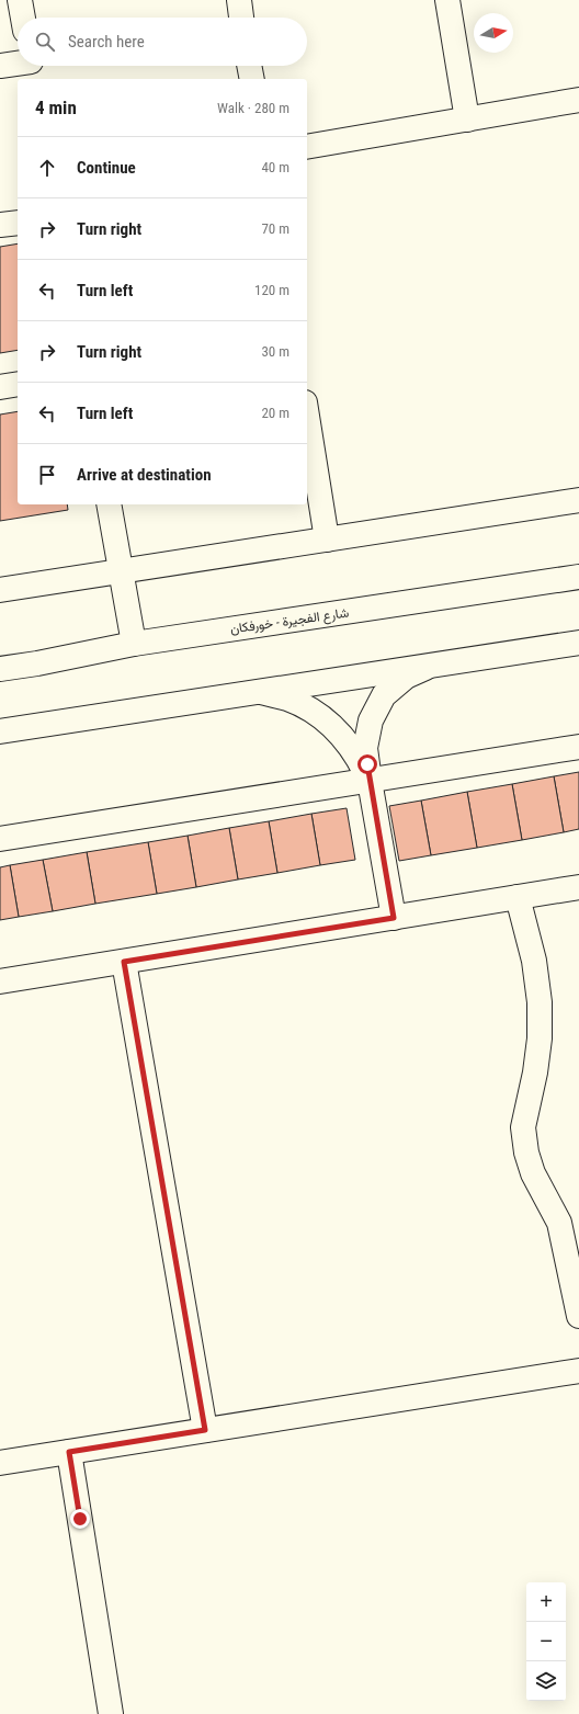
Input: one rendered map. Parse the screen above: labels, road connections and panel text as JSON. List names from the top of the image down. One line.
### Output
{"streets":{"main road":["شارع الفجيرة - خورفكان"]},"north":"right","page":{"search":"Search here","heading":["4 min","Walk · 280 m"],"list":[["Continue","40 m"],["Turn right","70 m"],["Turn left","120 m"],["Turn right","30 m"],["Turn left","20 m"],"Arrive at destination"],"map_buttons":["+","−"]}}
